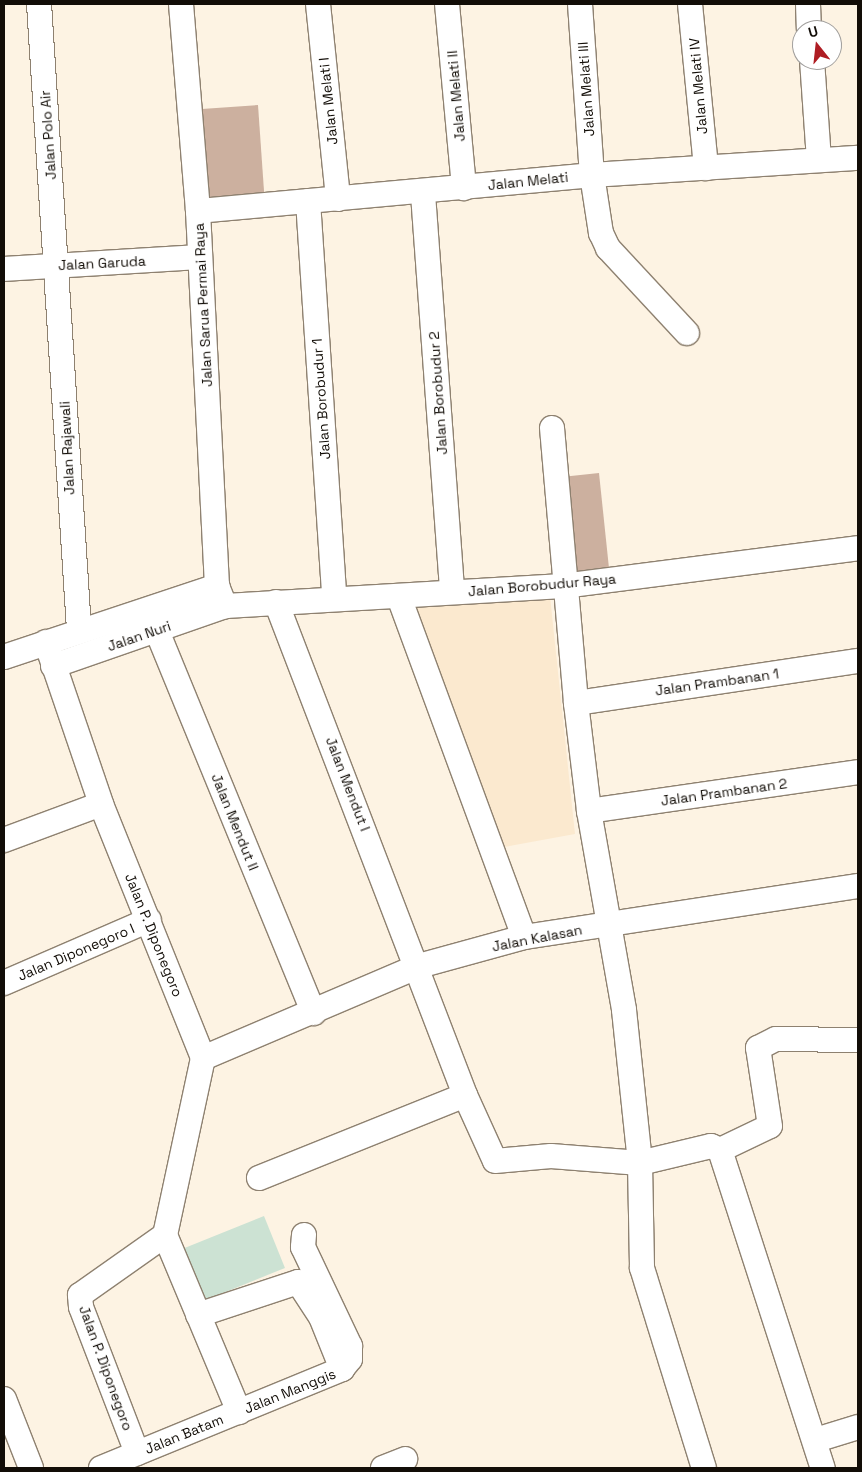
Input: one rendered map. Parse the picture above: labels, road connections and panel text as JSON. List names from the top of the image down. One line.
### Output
{"streets":{"street":["Jalan Melati IV","Jalan Melati III","Jalan Melati II","Jalan Melati I","Jalan Polo Air","Jalan Melati","Jalan Garuda","Jalan Sarua Permai Raya","Jalan Borobudur 2","Jalan Borobudur 1","Jalan Rajawali","Jalan Borobudur Raya","Jalan Nuri","Jalan Prambanan 1","Jalan Mendut I","Jalan Prambanan 2","Jalan Mendut II","Jalan P. Diponegoro","Jalan Kalasan","Jalan Diponegoro I","Jalan Manggis","Jalan Batam"]},"crossings":[["Jalan Melati IV","Jalan Melati"],["Jalan Melati III","Jalan Melati"],["Jalan Melati II","Jalan Melati"],["Jalan Melati I","Jalan Melati"],["Jalan Polo Air","Jalan Garuda"],["Jalan Polo Air","Jalan Rajawali"],["Jalan Melati","Jalan Sarua Permai Raya"],["Jalan Melati","Jalan Borobudur 2"],["Jalan Melati","Jalan Borobudur 1"],["Jalan Garuda","Jalan Sarua Permai Raya"],["Jalan Garuda","Jalan Rajawali"],["Jalan Sarua Permai Raya","Jalan Borobudur Raya"],["Jalan Sarua Permai Raya","Jalan Nuri"],["Jalan Borobudur 2","Jalan Borobudur Raya"],["Jalan Borobudur 1","Jalan Borobudur Raya"],["Jalan Rajawali","Jalan Nuri"],["Jalan Borobudur Raya","Jalan Nuri"],["Jalan Borobudur Raya","Jalan Mendut I"],["Jalan Nuri","Jalan Mendut II"],["Jalan Nuri","Jalan P. Diponegoro"],["Jalan Mendut I","Jalan Kalasan"],["Jalan Mendut II","Jalan Kalasan"],["Jalan P. Diponegoro","Jalan Kalasan"],["Jalan P. Diponegoro","Jalan Diponegoro I"],["Jalan P. Diponegoro","Jalan Batam"],["Jalan Manggis","Jalan Batam"]],"north":"top"}
